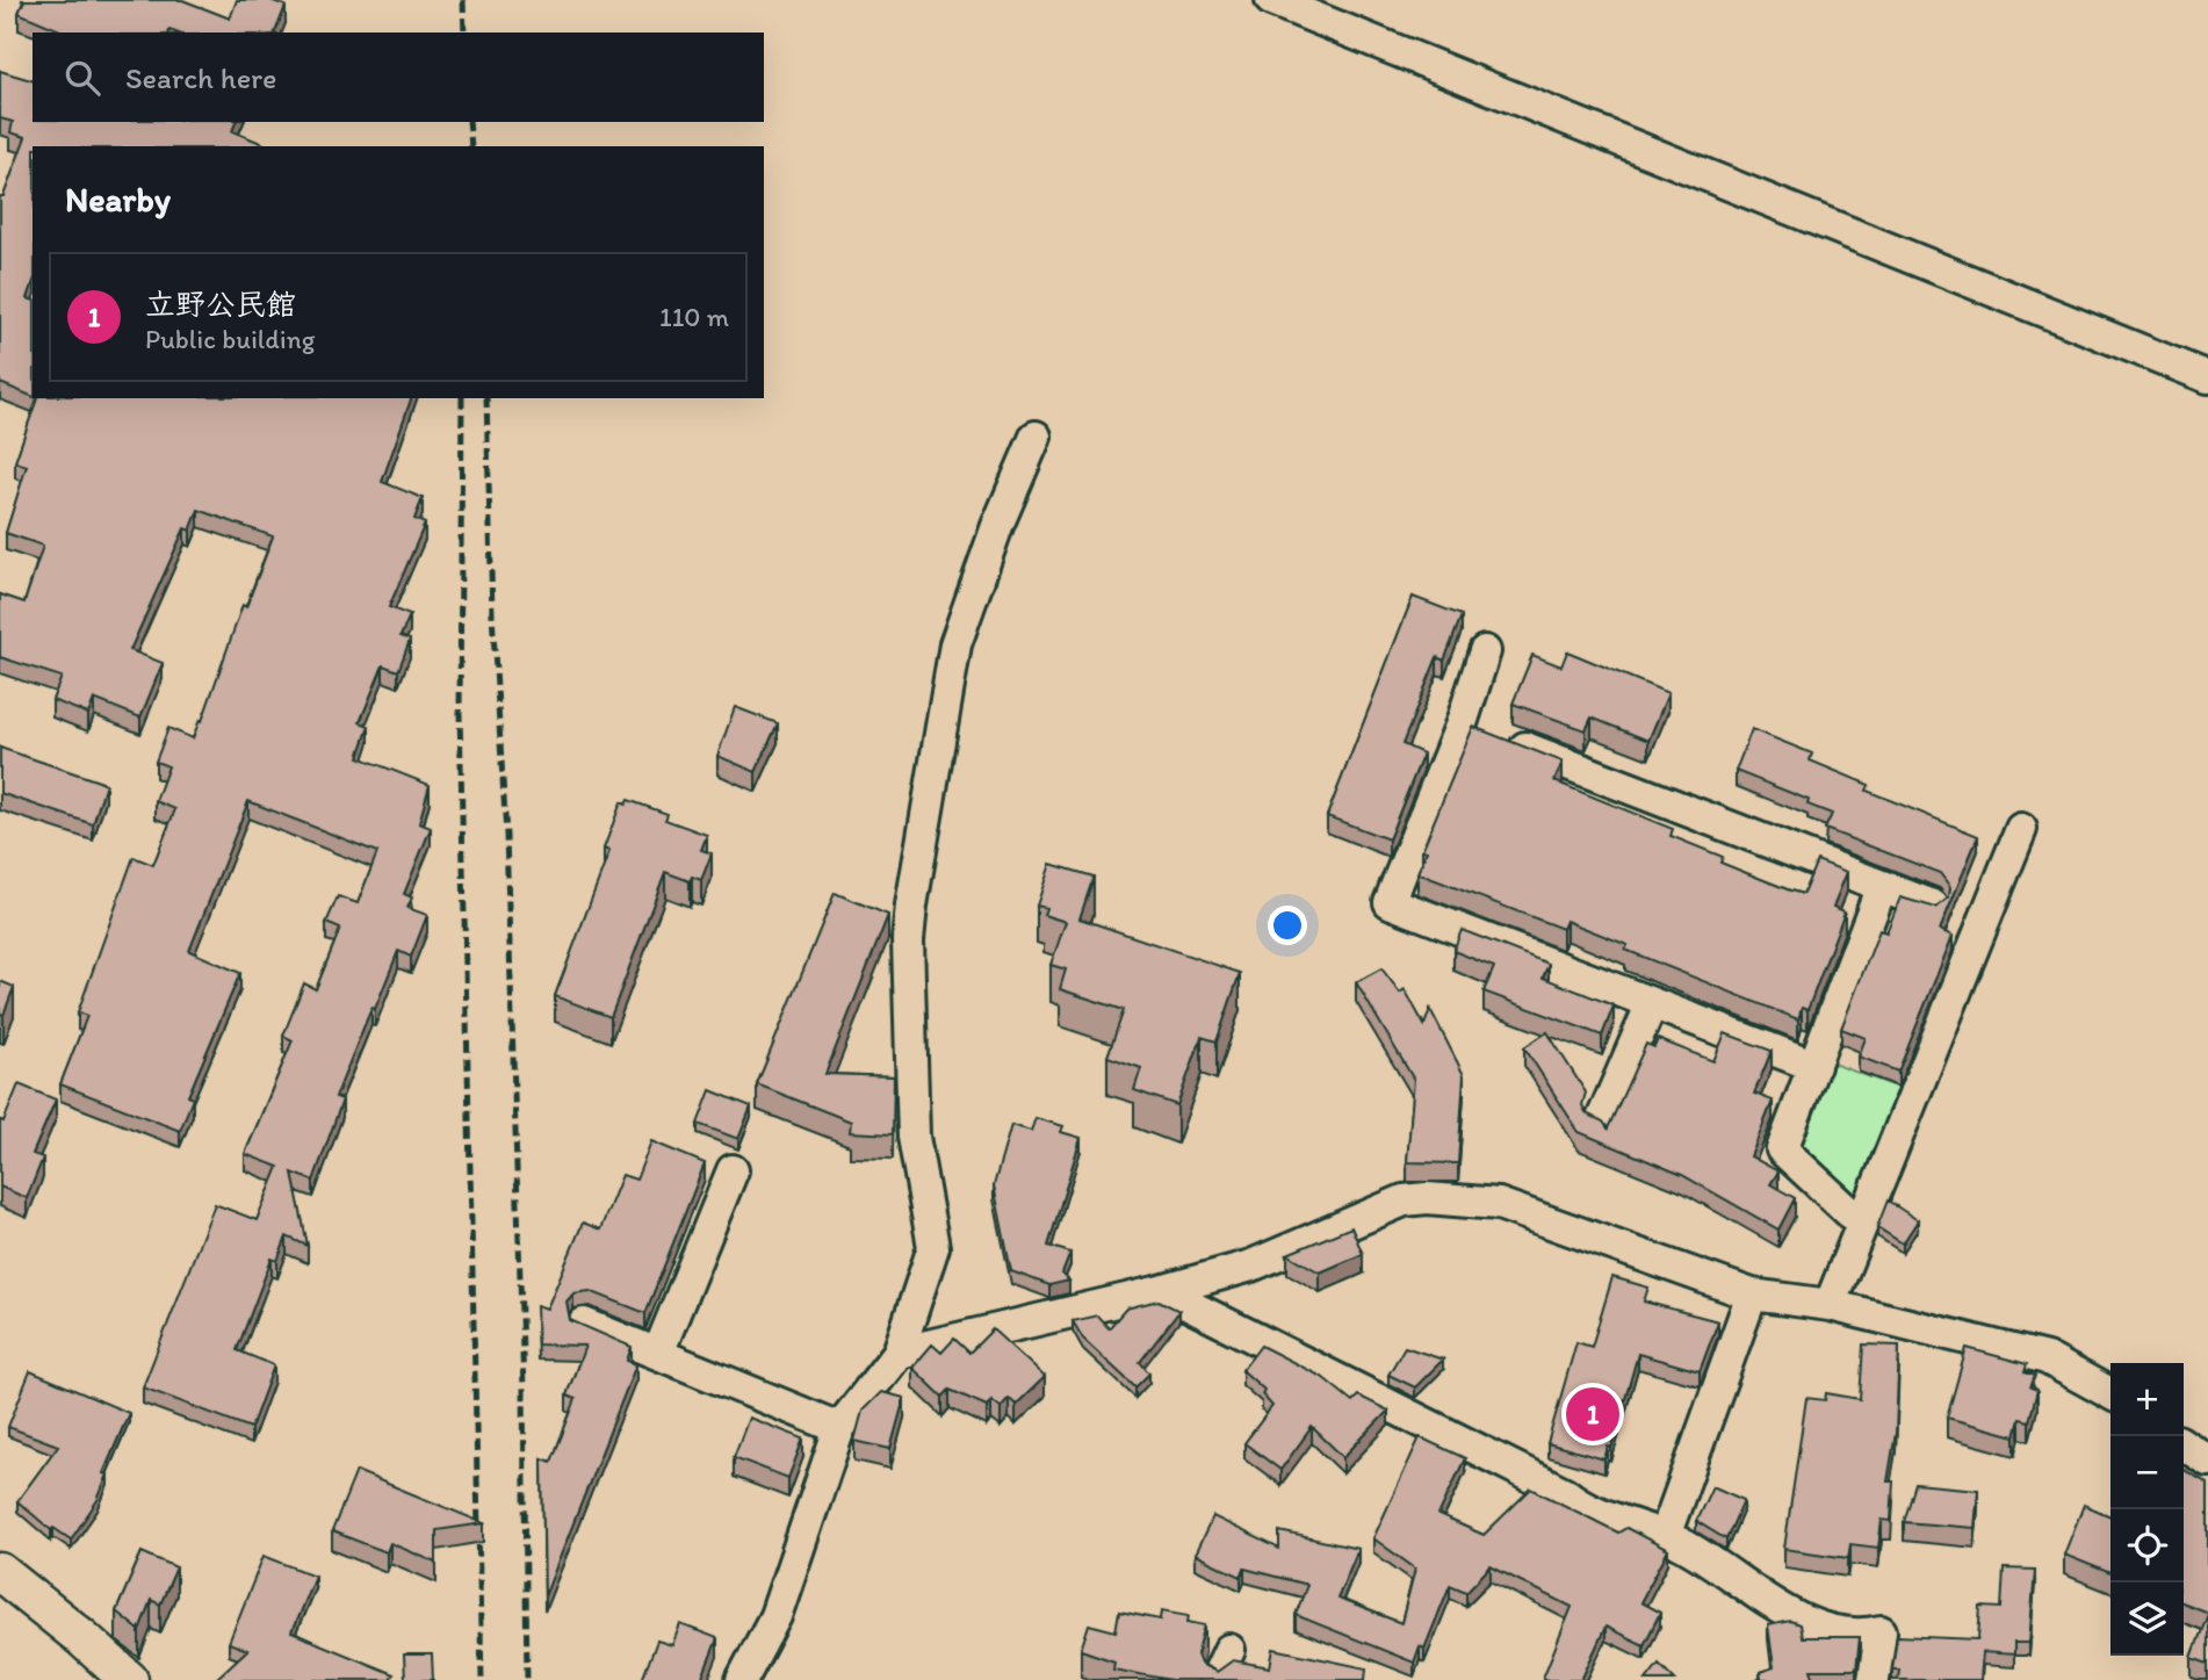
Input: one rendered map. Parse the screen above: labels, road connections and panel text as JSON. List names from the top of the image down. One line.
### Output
{"page":{"search":"Search here","heading":"Nearby","list":[{"mark":"1","name":"立野公民館","note":"Public building","value":"110 m"}],"map_buttons":["+","−"],"pins":"1"}}
